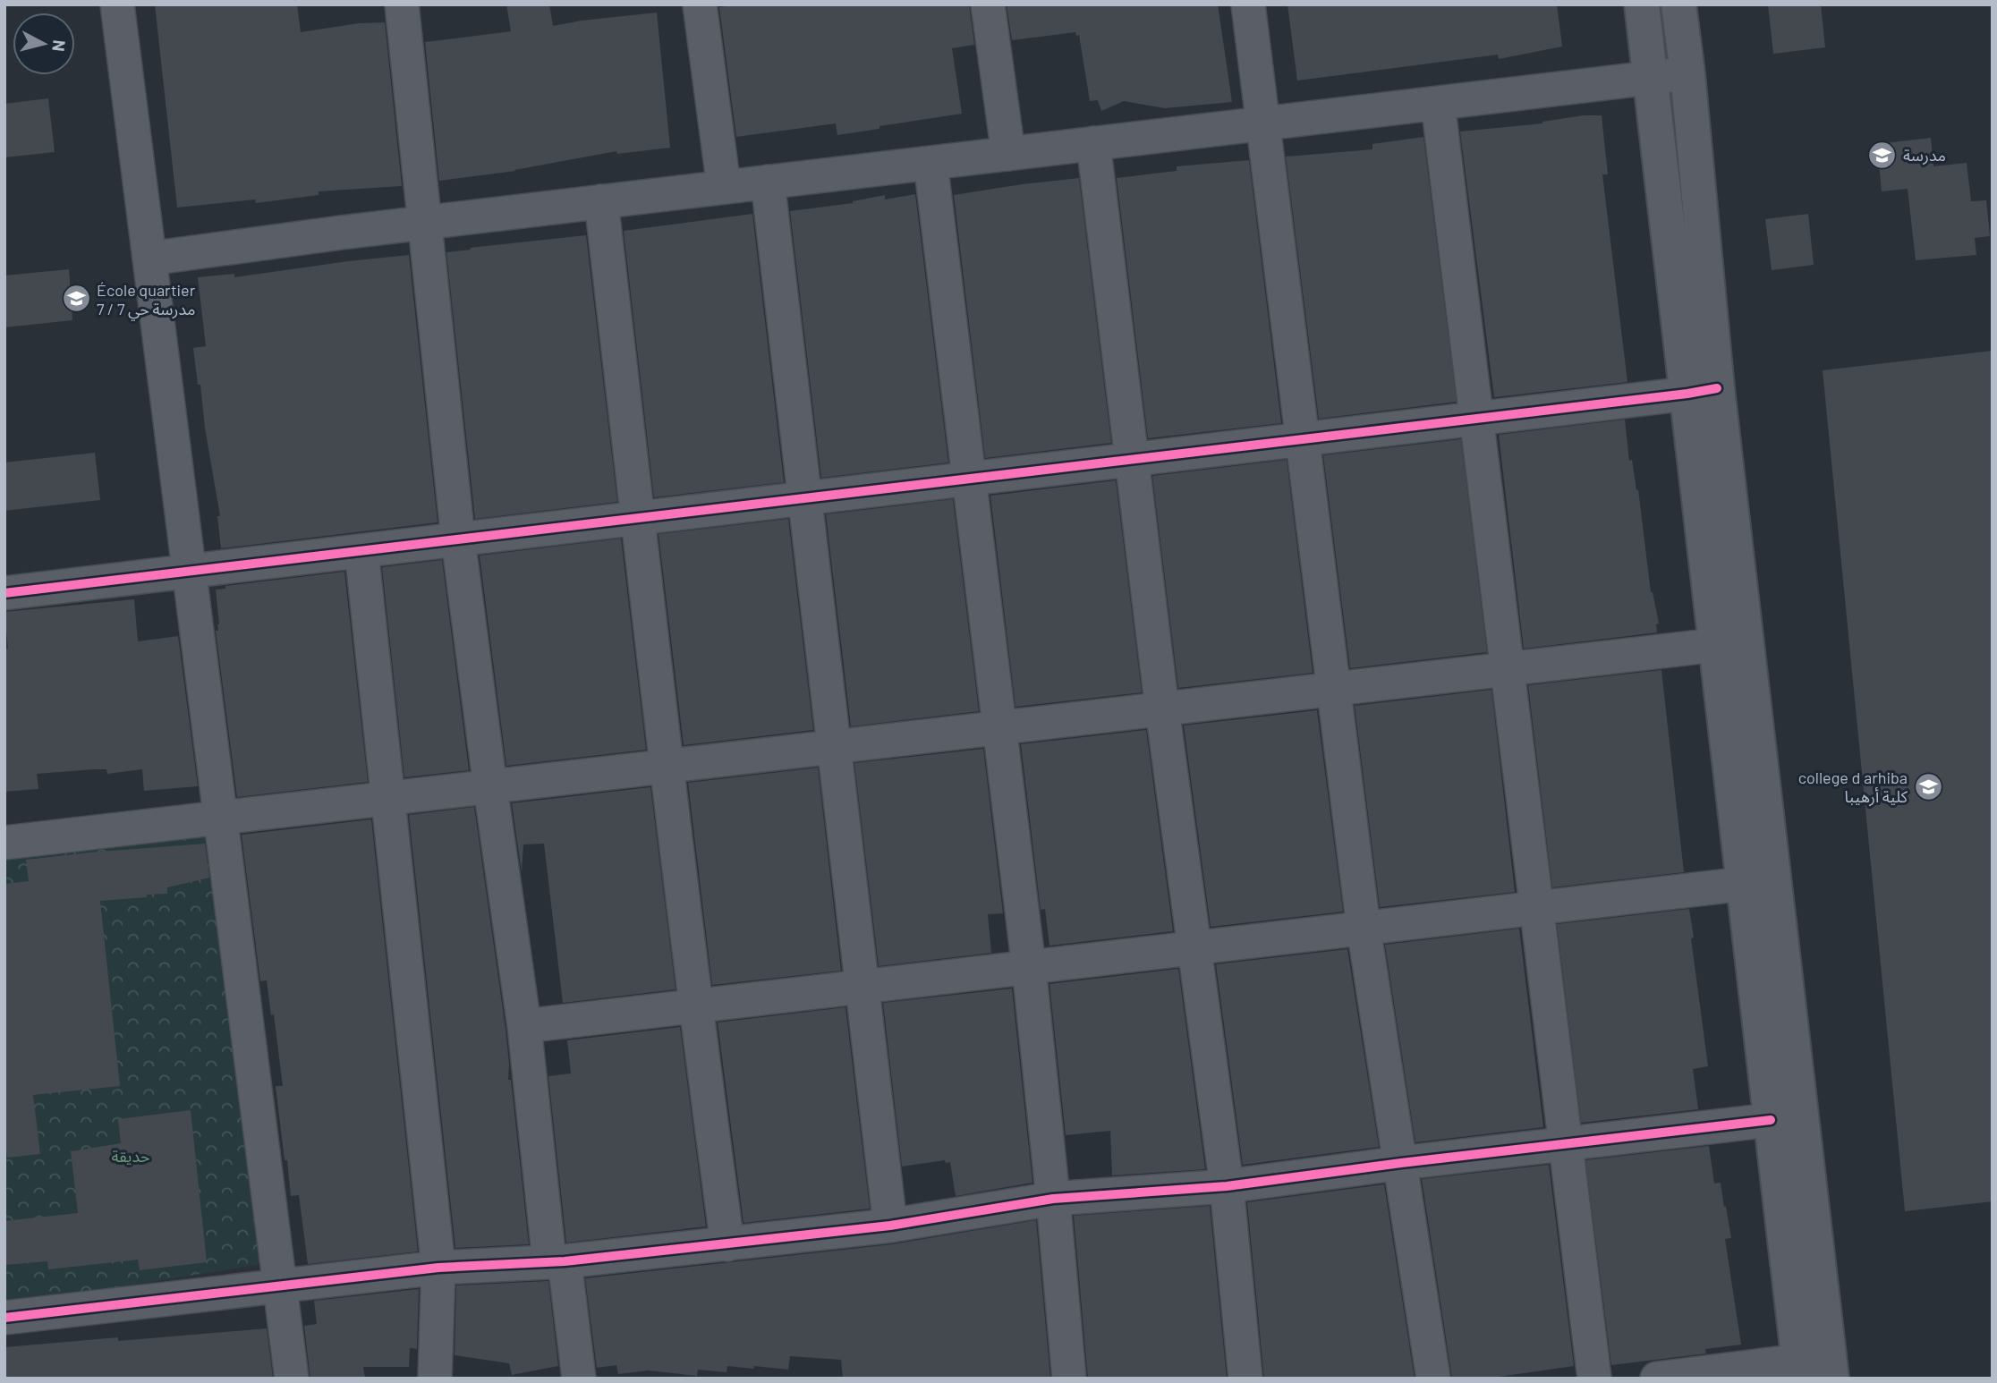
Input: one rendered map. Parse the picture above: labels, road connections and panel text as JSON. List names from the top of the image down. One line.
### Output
{"parks":["حديقة"],"places":{"school or university":["مدرسة","École quartier 7 / مدرسة حي 7","college d arhiba كلية أرهيبا"]},"north":"right"}
